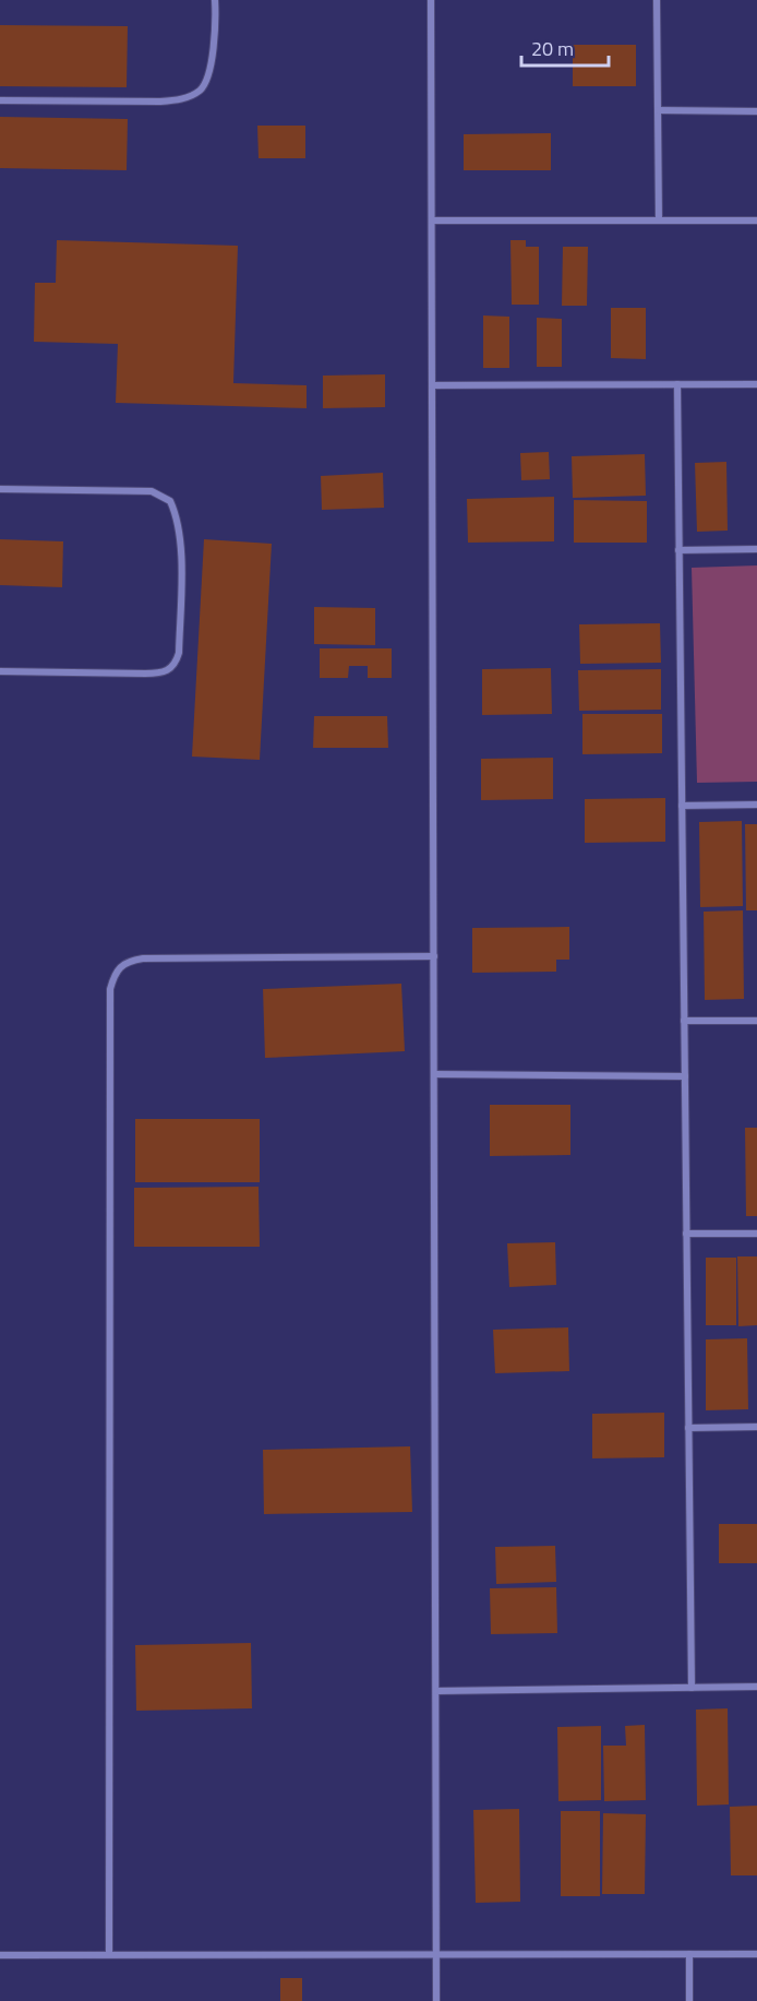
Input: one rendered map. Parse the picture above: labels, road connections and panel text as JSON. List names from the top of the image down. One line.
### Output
{"scale_bar":"20 m"}
